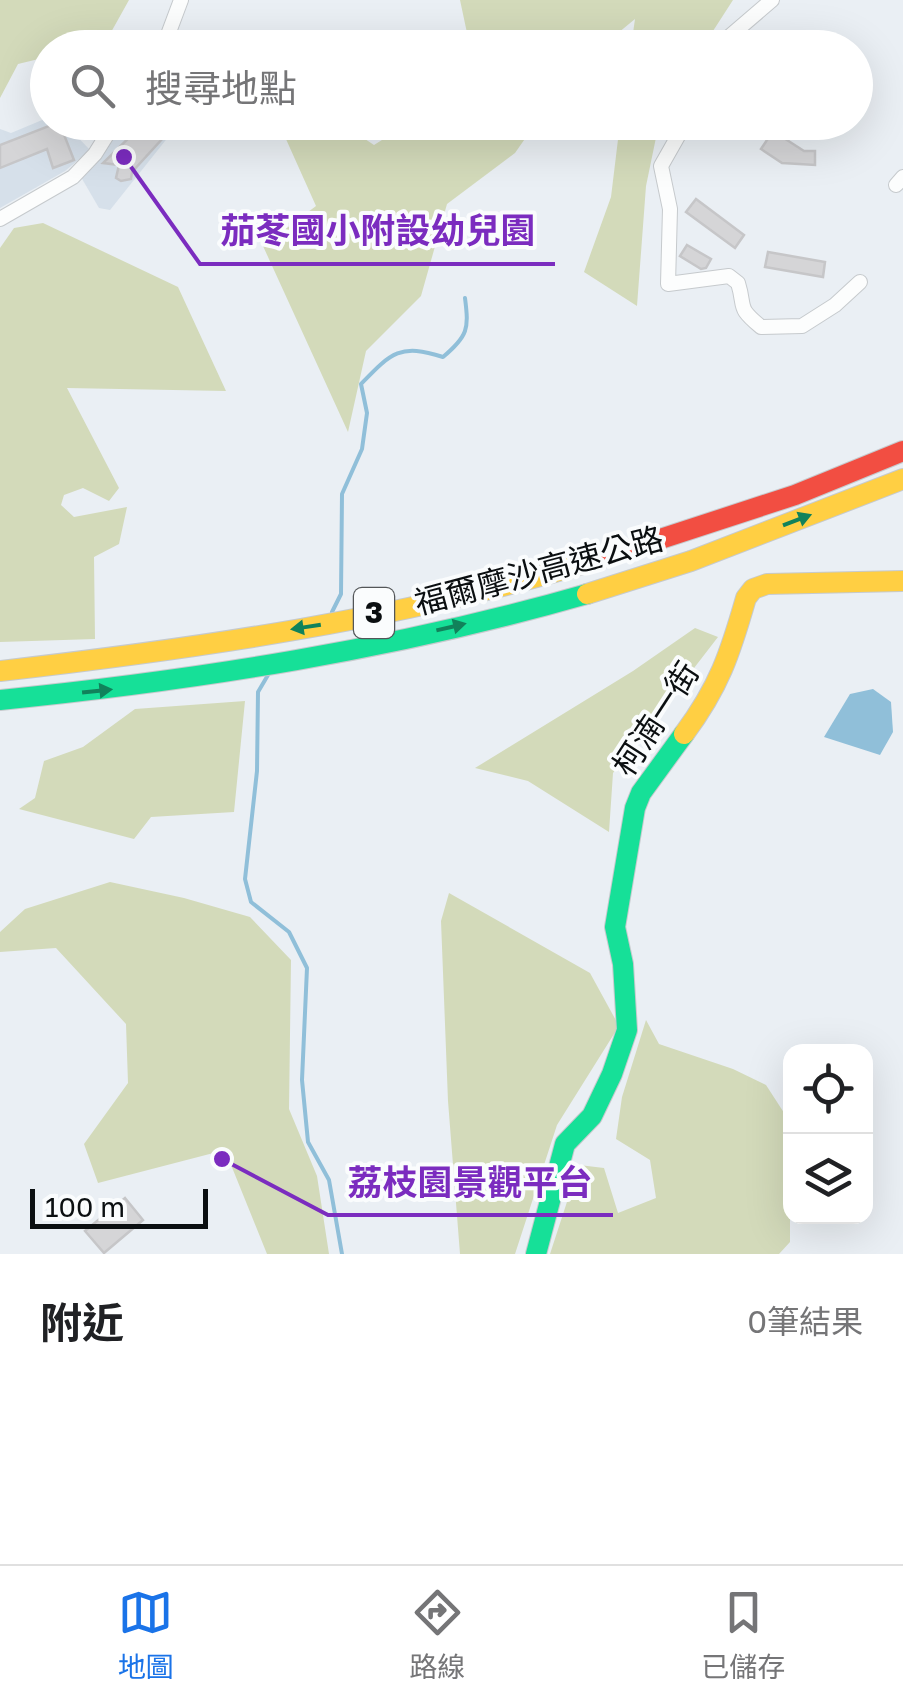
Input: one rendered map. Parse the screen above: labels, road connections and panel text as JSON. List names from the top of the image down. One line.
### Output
{"streets":{"main road":["福爾摩沙高速公路","3","柯湳一街"]},"places":["茄苳國小附設幼兒園","荔枝園景觀平台"],"scale_bar":"100 m","page":{"search":"搜尋地點","scale":"100 m","heading":["附近","0筆結果"],"nav":["地圖","路線","已儲存"]}}
